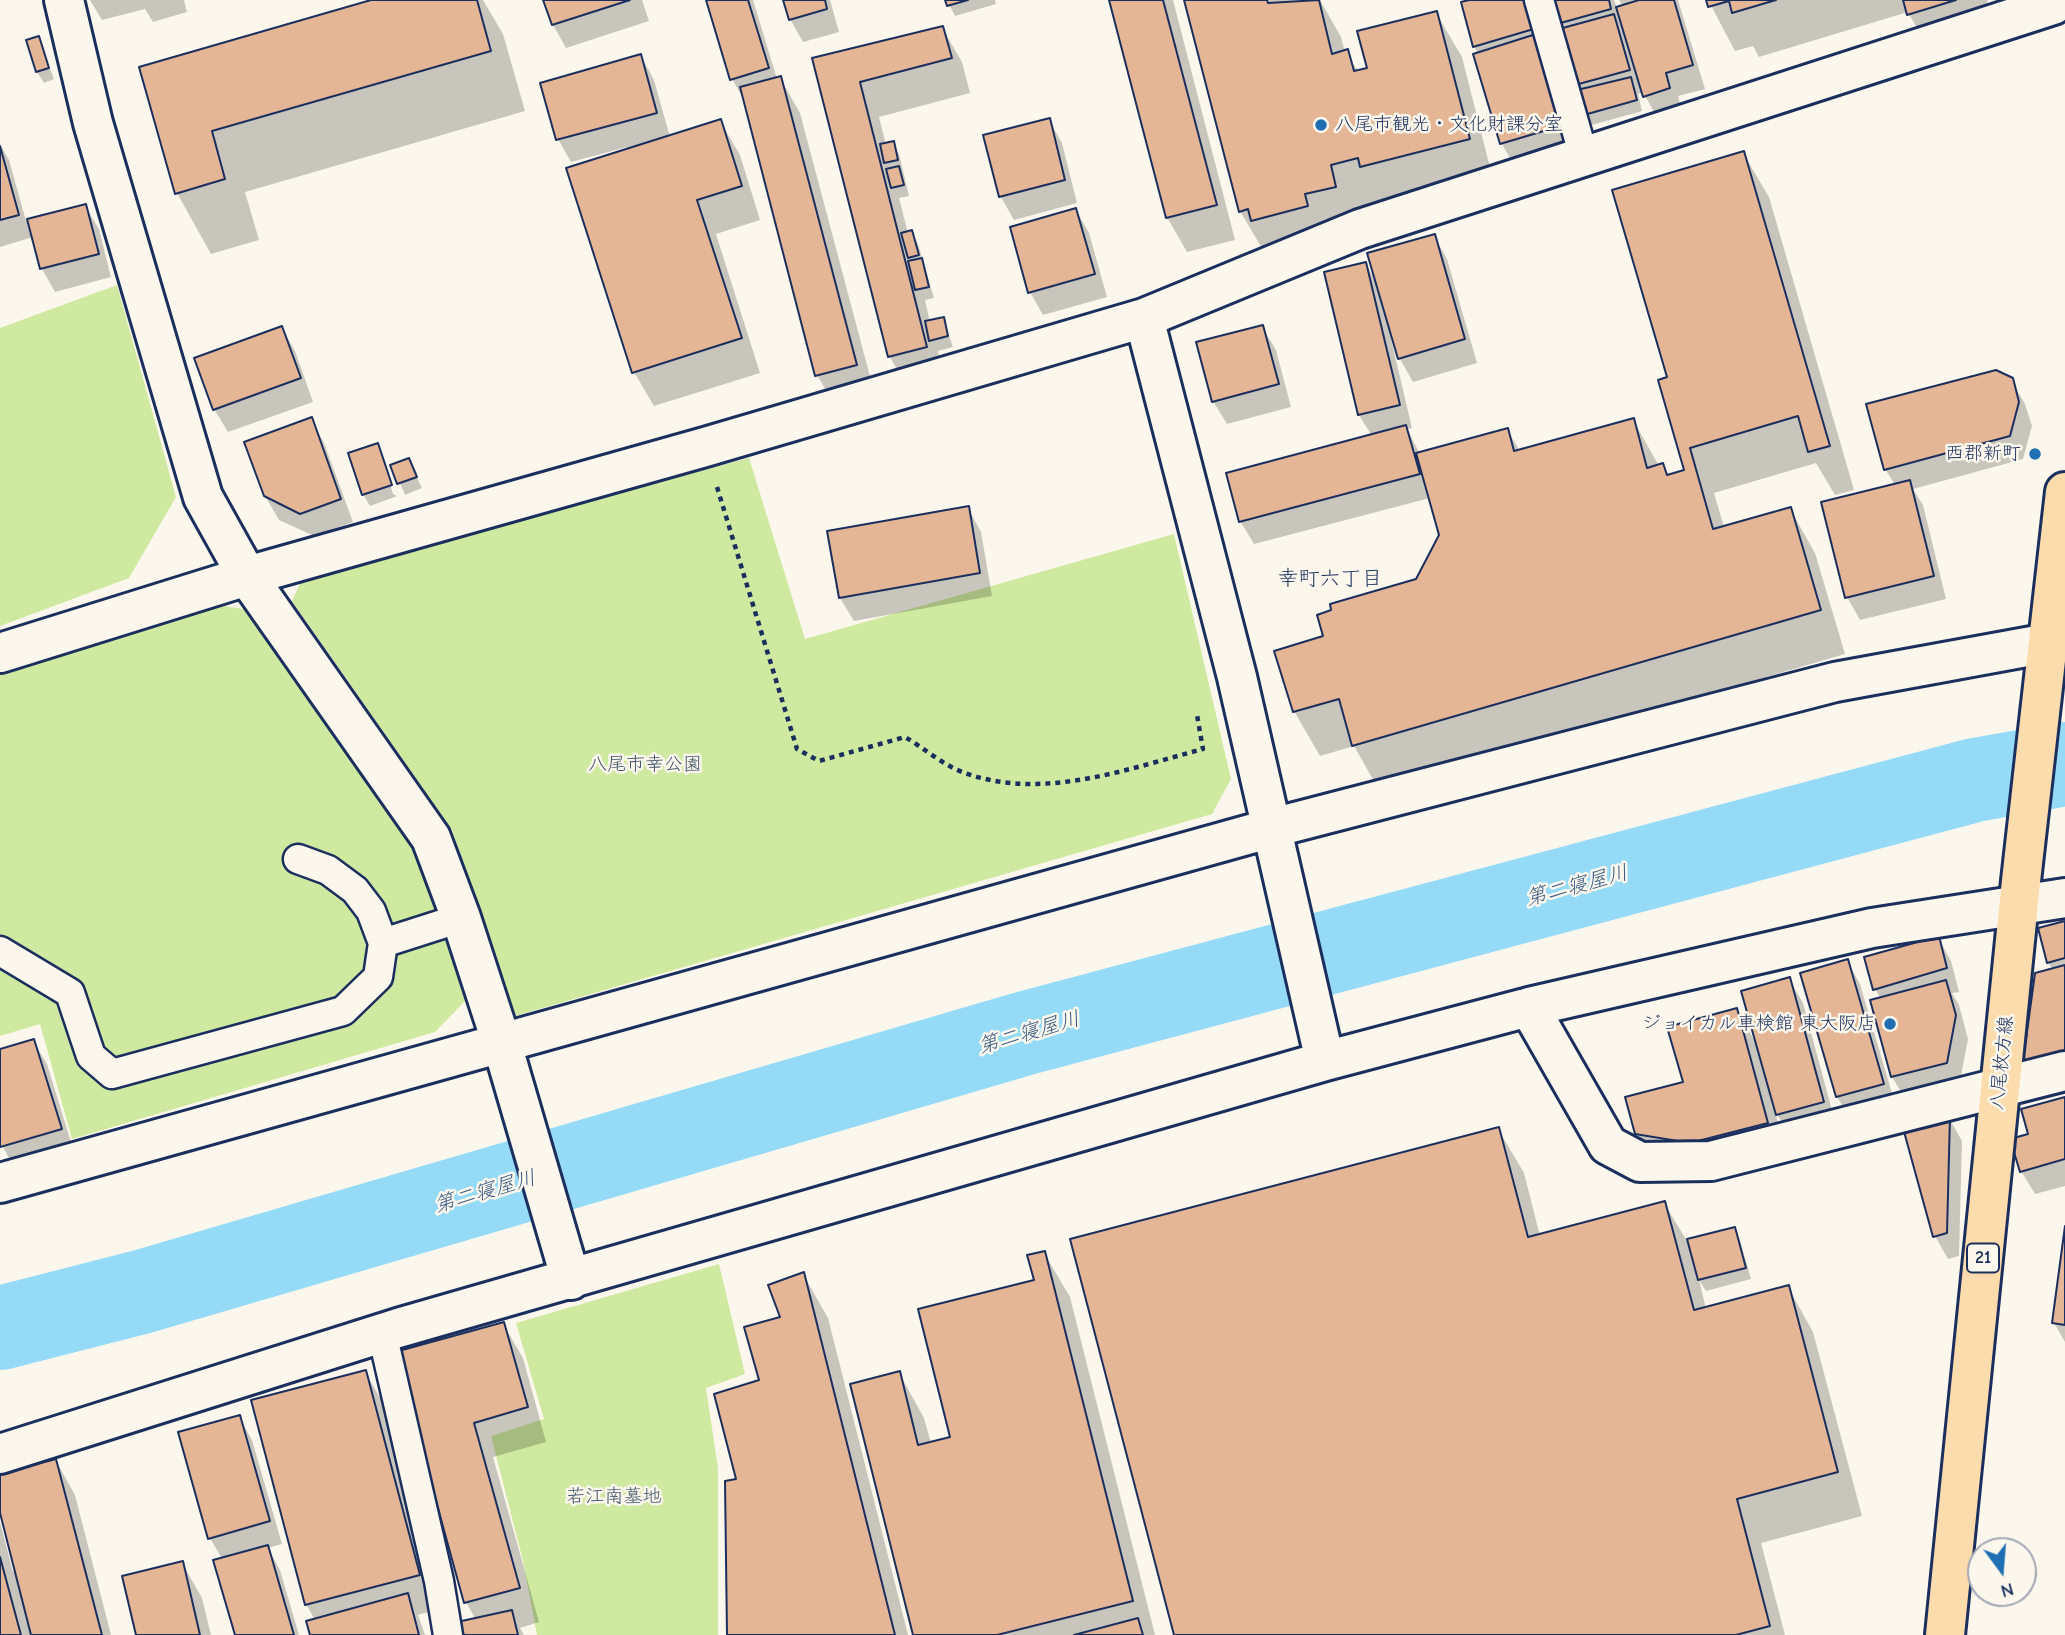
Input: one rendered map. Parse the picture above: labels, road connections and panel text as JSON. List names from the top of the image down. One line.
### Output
{"streets":{"main road":["八尾枚方線","21"]},"districts":["幸町六丁目"],"water":["第二寝屋川"],"parks":["八尾市幸公園","若江南墓地"],"places":["八尾市観光・文化財課分室","西郡新町","ジョイカル車検館 東大阪店"],"north":"bottom"}
